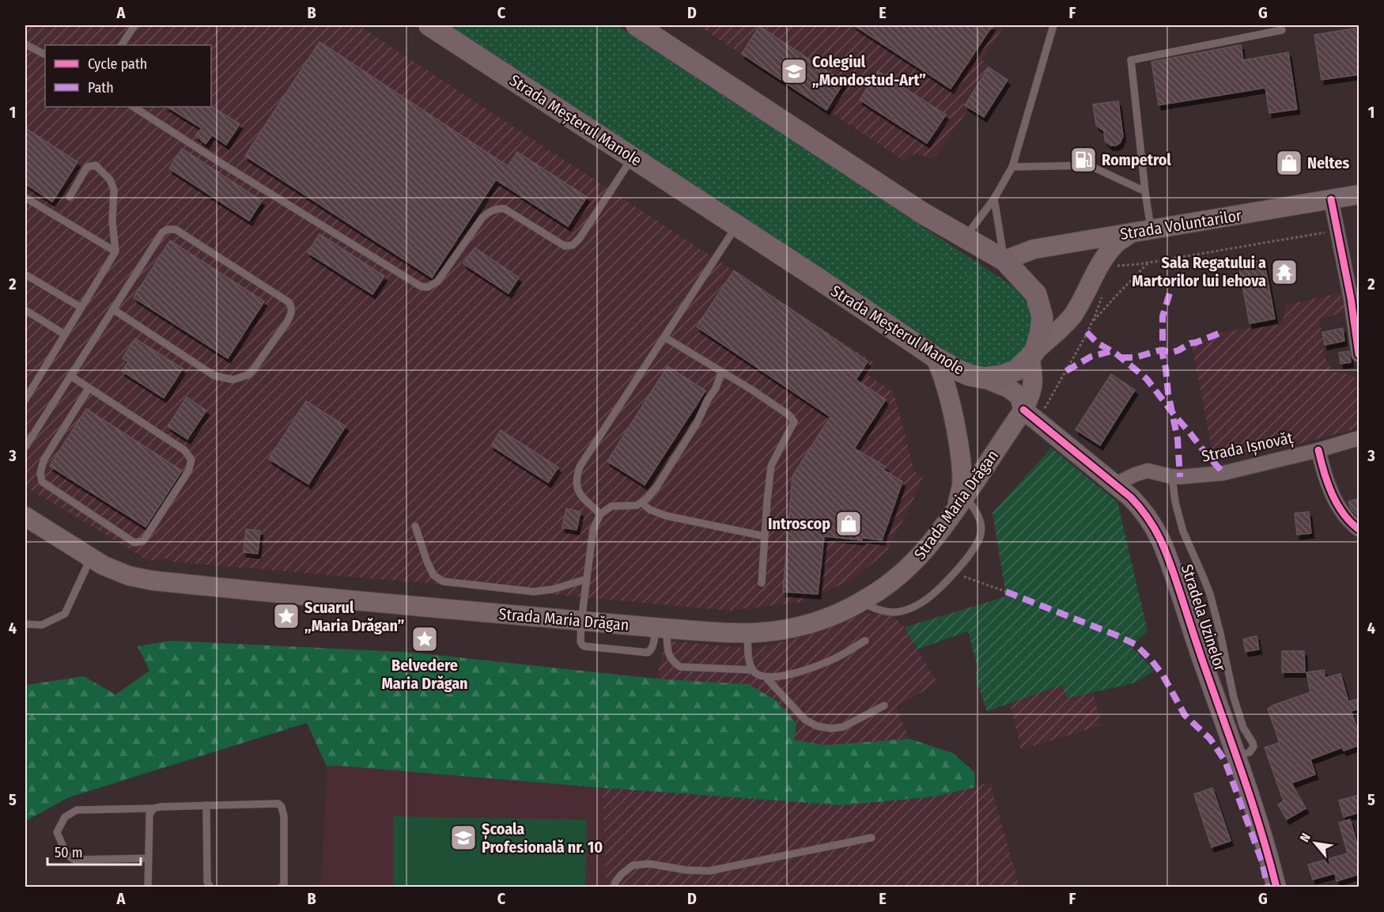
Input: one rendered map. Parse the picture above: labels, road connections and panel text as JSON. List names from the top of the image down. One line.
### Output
{"streets":{"main road":["Strada Meșterul Manole","Strada Voluntarilor","Strada Maria Drăgan","Stradela Uzinelor"],"street":["Strada Ișnovăț"]},"crossings":[["Strada Meșterul Manole","Strada Maria Drăgan"],["Strada Ișnovăț","Stradela Uzinelor"],["Strada Maria Drăgan","Stradela Uzinelor"]],"places":{"school or university":["Colegiul „Mondostud-Art”","Școala Profesională nr. 10"],"fuel station":["Rompetrol"],"shop":["Neltes","Introscop"],"temple":["Sala Regatului a Martorilor lui Iehova"],"place":["Scuarul „Maria Drăgan”","Belvedere Maria Drăgan"]},"legend":["Cycle path","Path"],"scale_bar":"50 m","north":"top left","grid":{"columns":["A","B","C","D","E","F","G"],"rows":["1","2","3","4","5"]}}
